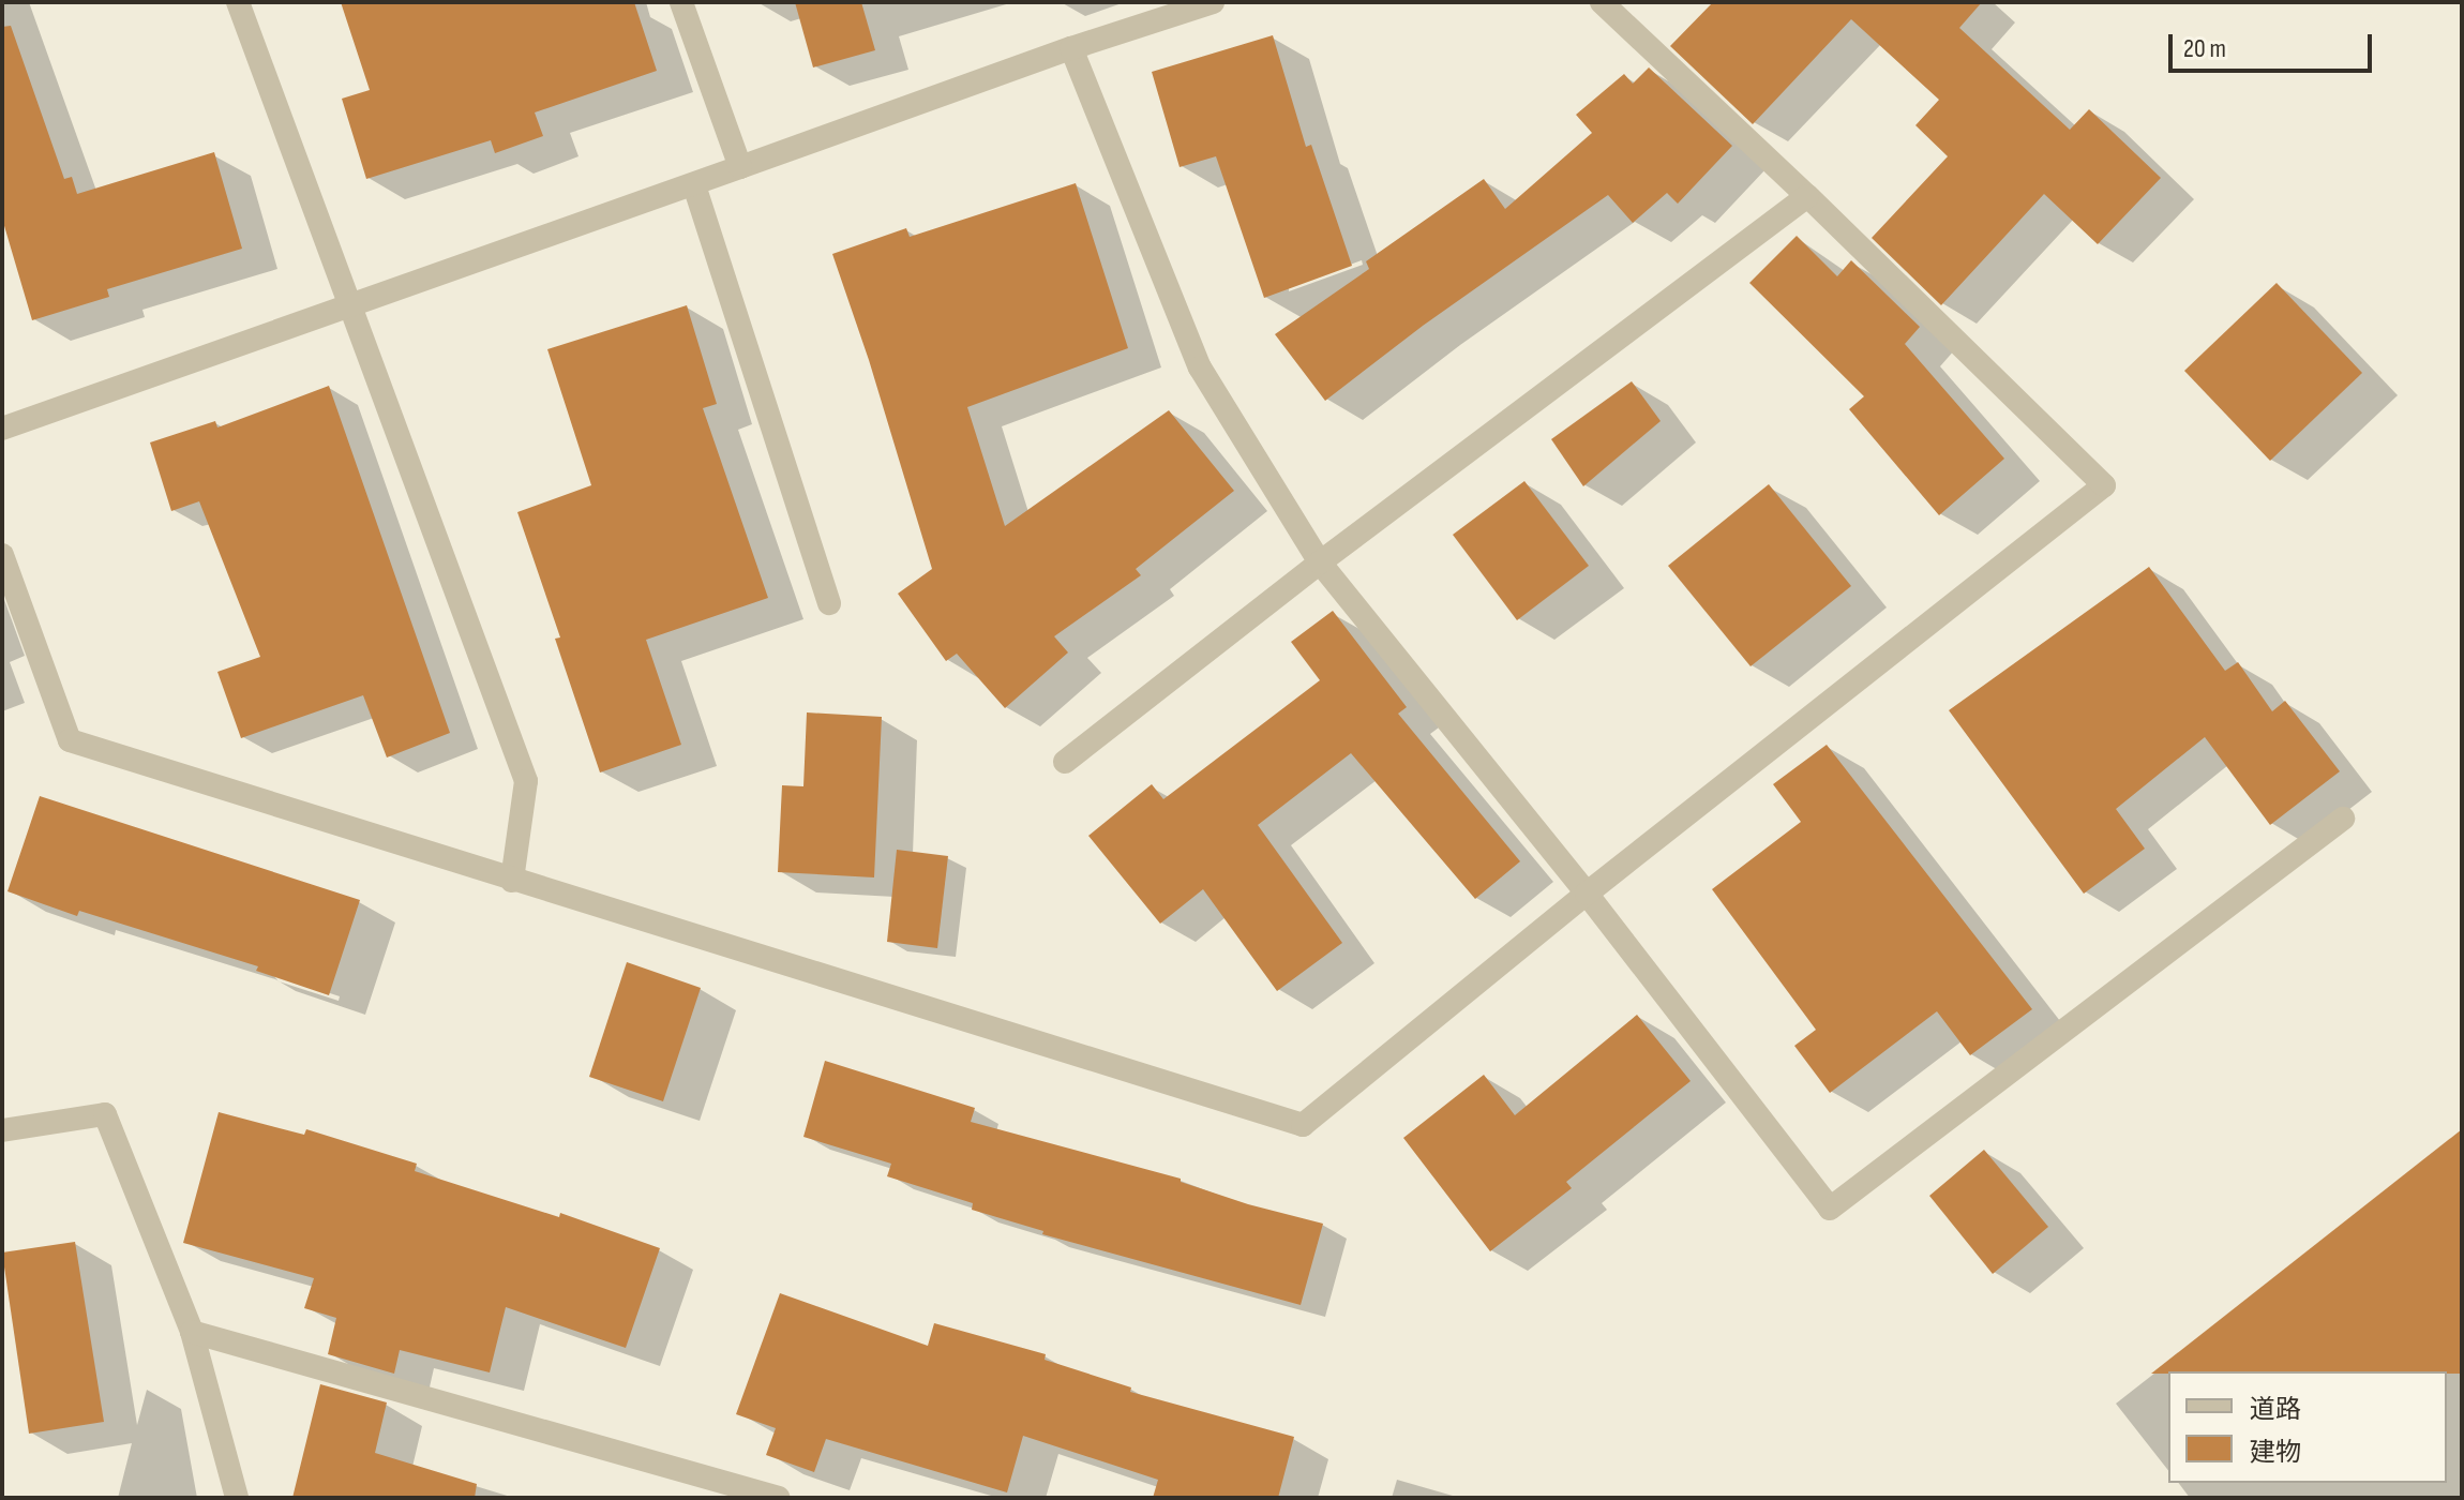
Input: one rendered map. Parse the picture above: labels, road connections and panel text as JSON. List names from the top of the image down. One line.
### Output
{"legend":["道路","建物"],"scale_bar":"20 m"}
